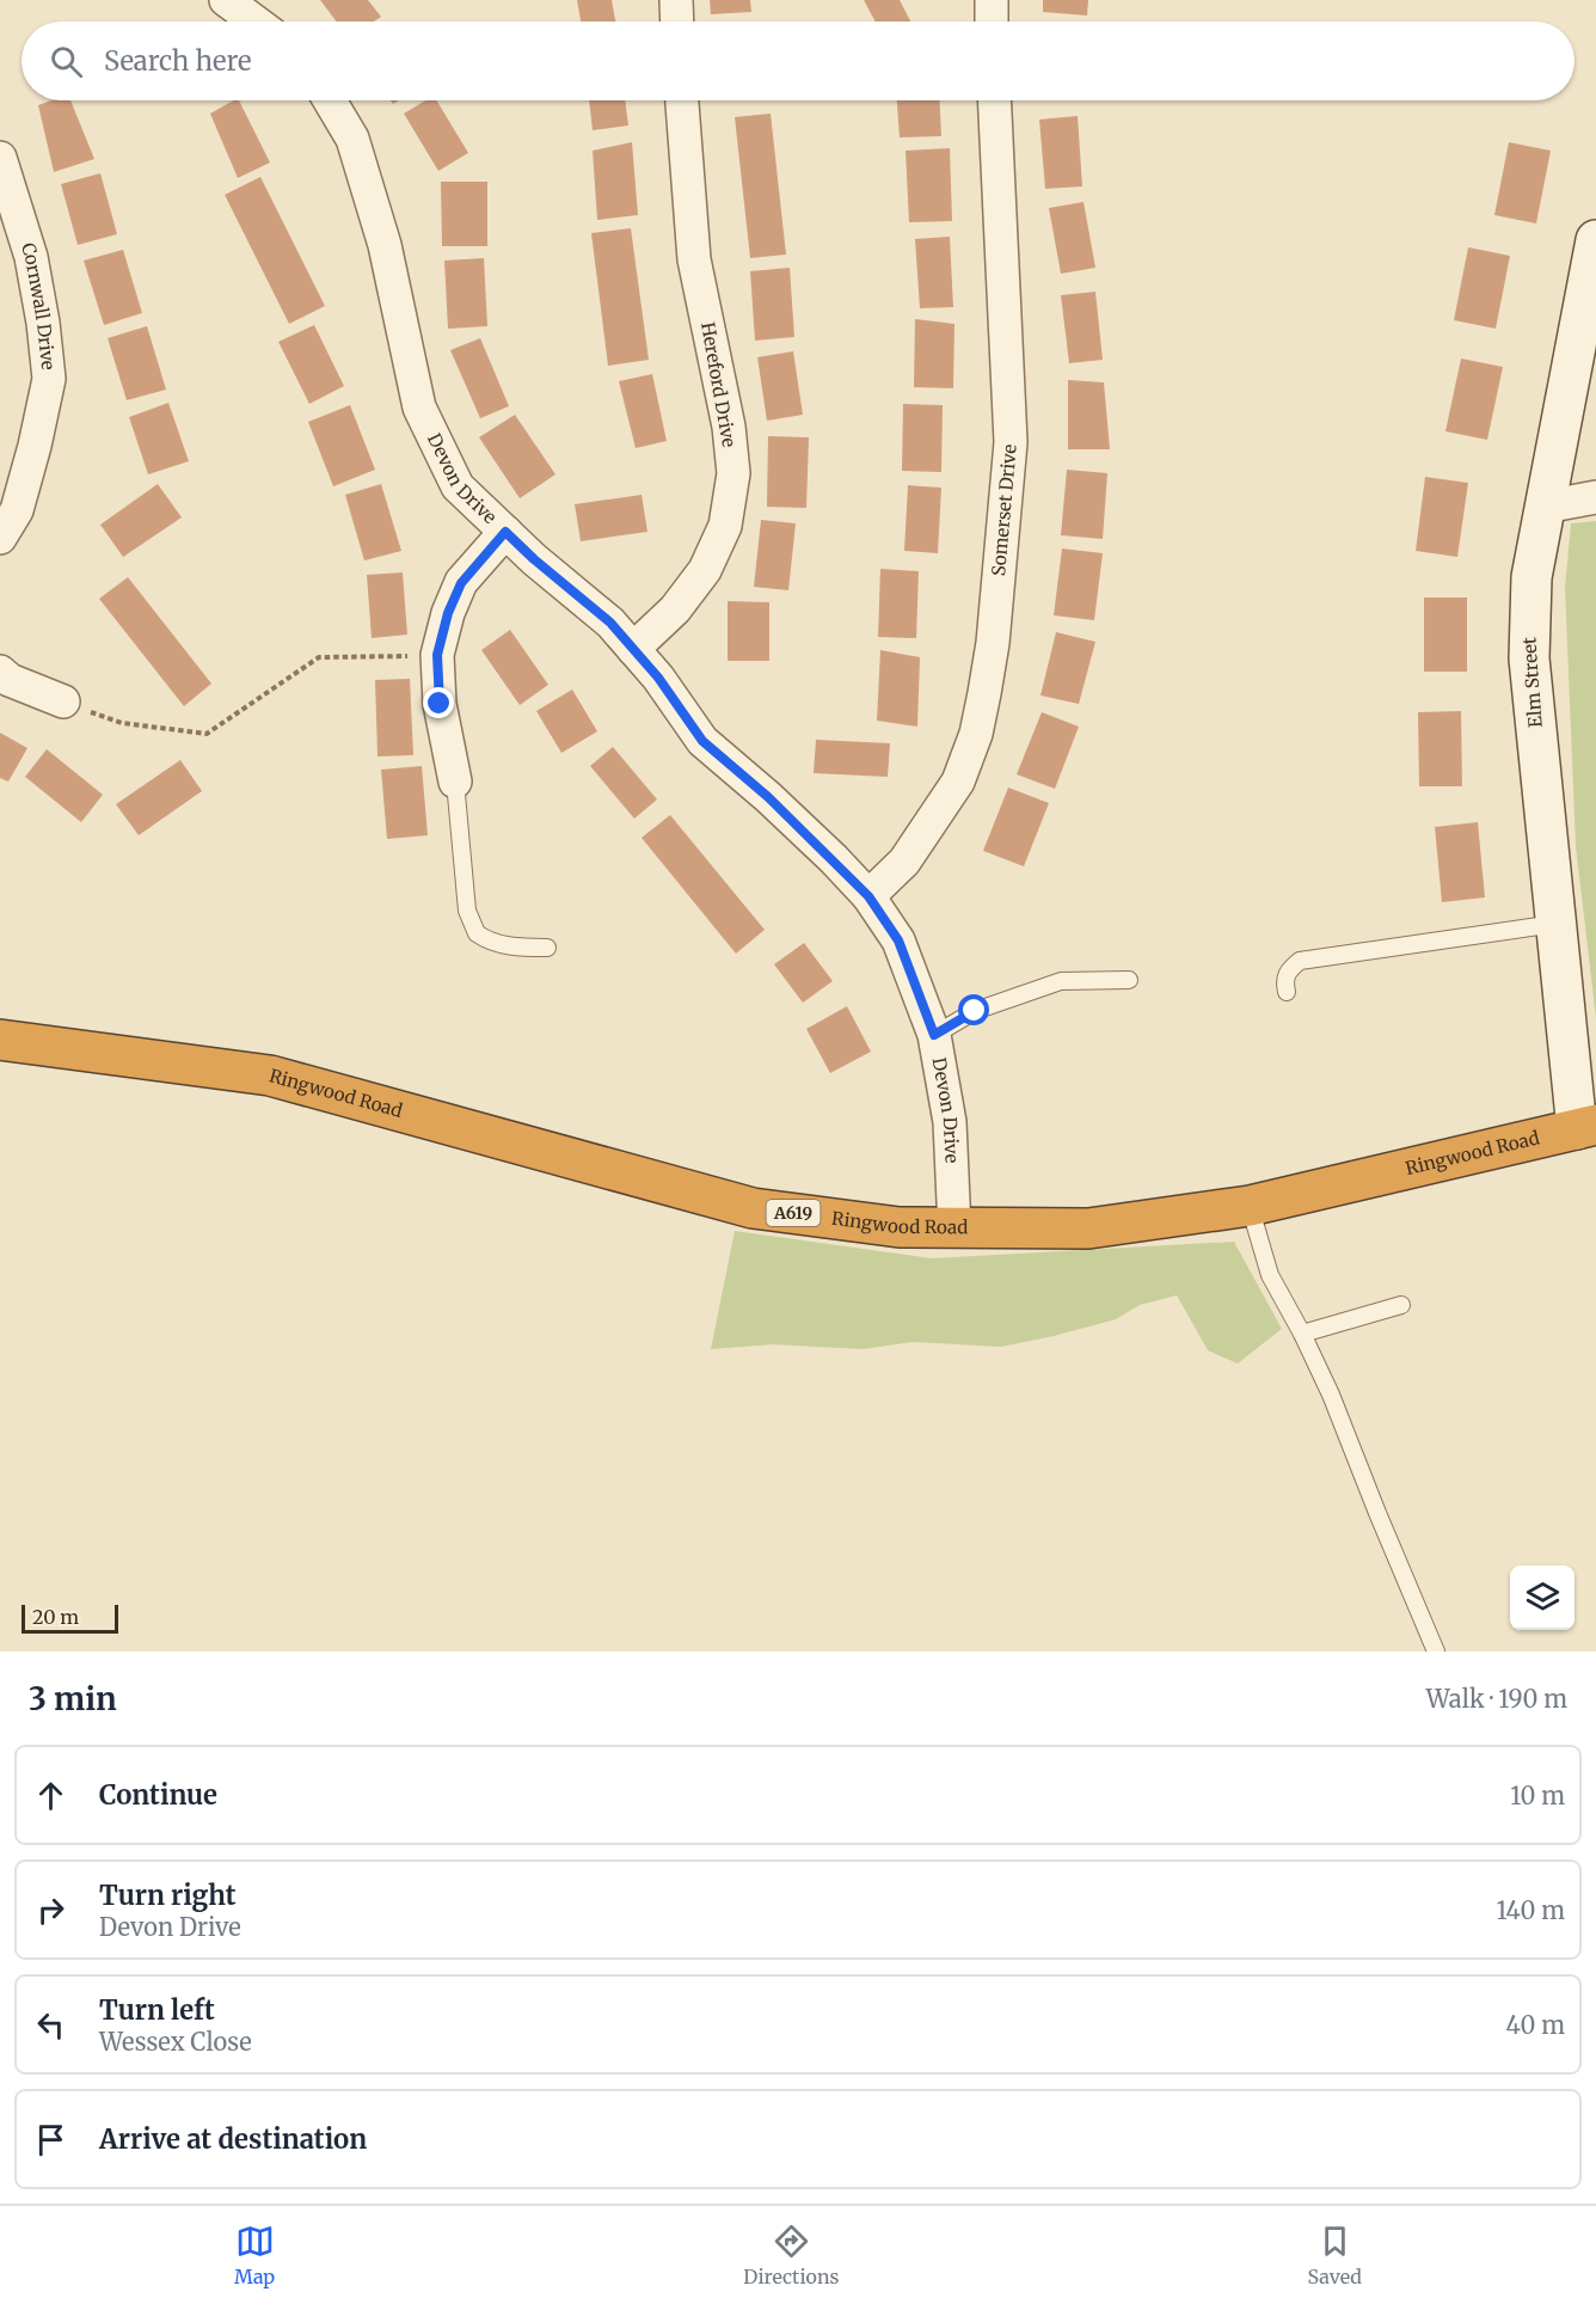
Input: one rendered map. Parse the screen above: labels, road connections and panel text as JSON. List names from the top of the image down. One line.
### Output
{"streets":{"highway":["Ringwood Road","A619"],"street":["Cornwall Drive","Hereford Drive","Devon Drive","Somerset Drive","Elm Street"]},"crossings":[["Hereford Drive","Devon Drive"],["Devon Drive","Somerset Drive"],["Devon Drive","Ringwood Road"],["Elm Street","Ringwood Road"]],"scale_bar":"20 m","page":{"search":"Search here","scale":"20 m","heading":["3 min","Walk · 190 m"],"list":[["Continue","10 m"],["Turn right","Devon Drive","140 m"],["Turn left","Wessex Close","40 m"],"Arrive at destination"],"nav":["Map","Directions","Saved"]}}
